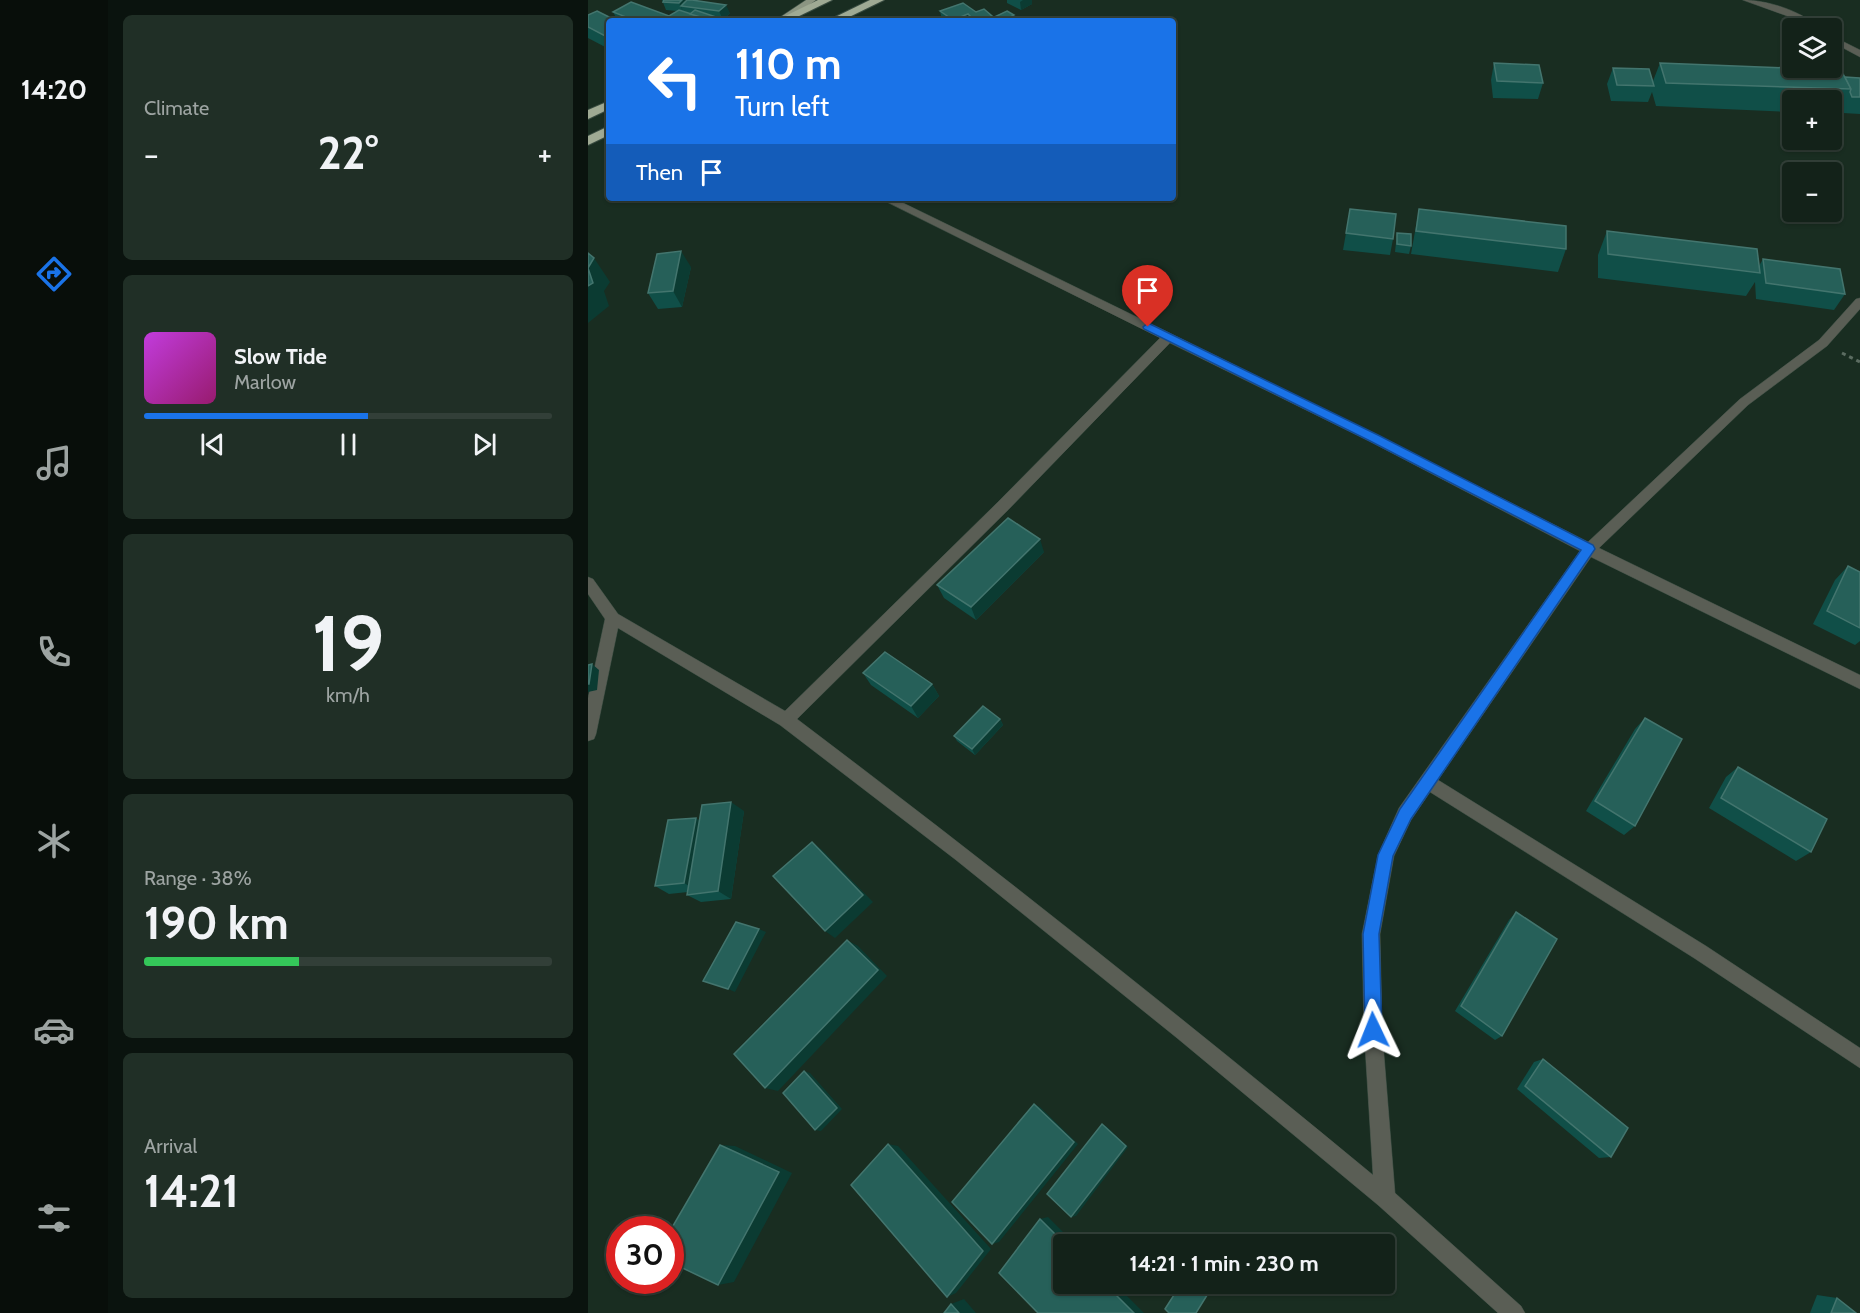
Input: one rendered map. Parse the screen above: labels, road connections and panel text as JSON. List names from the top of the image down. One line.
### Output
{"page":{"tabs":"14:20","tile":["Climate",["19","km/h"],["Range · 38%","190 km"],["Arrival","14:21"]],"map_buttons":["+","−"],"turn":["110 m","Turn left"],"heat":["−","22°","+"],"then":"Then","song":["Slow Tide","Marlow"],"limit":"30","trip":"14:21 · 1 min · 230 m"}}
